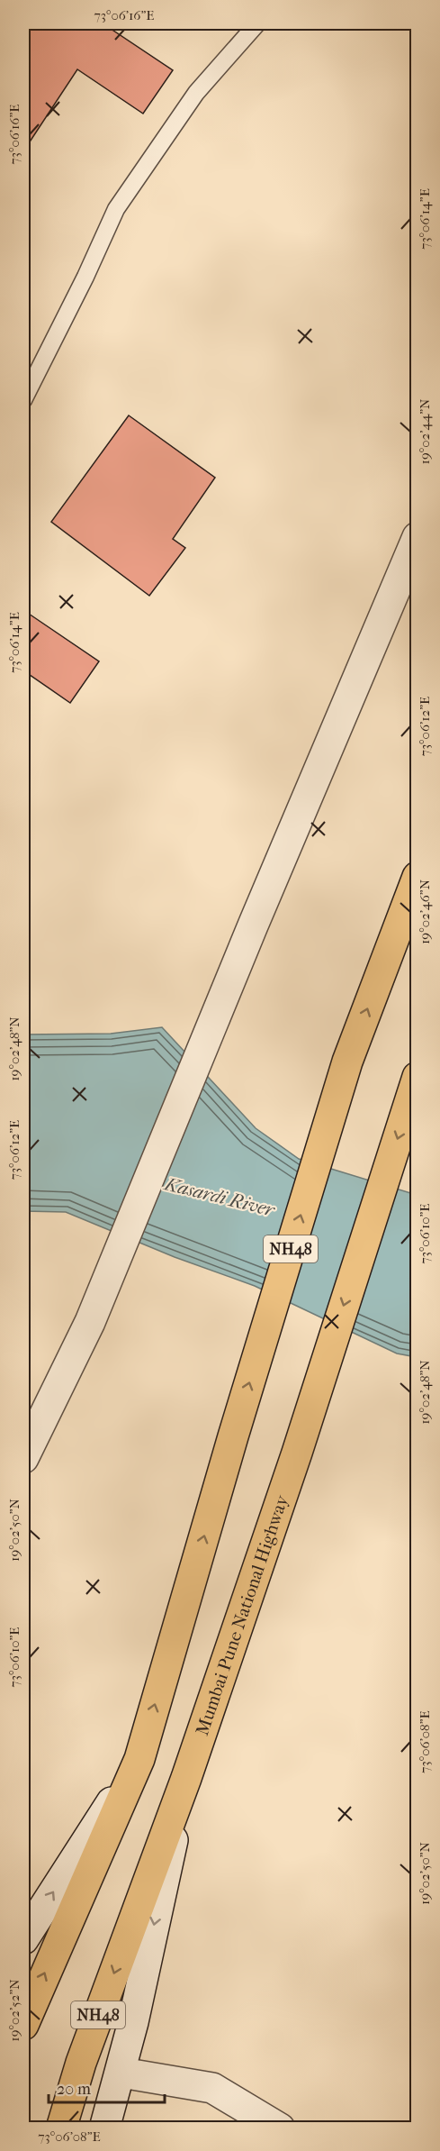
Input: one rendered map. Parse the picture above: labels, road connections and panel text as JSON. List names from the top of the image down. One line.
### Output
{"streets":{"highway":["NH48","Mumbai Pune National Highway"]},"crossings":[["NH48","Mumbai Pune National Highway"]],"water":["Kasardi River"],"scale_bar":"20 m","coordinates":["73°06'16\"E","73°06'14\"E","19°02'44\"N","73°06'12\"E","19°02'46\"N","19°02'48\"N","73°06'10\"E","19°02'50\"N","73°06'08\"E","19°02'52\"N"]}
